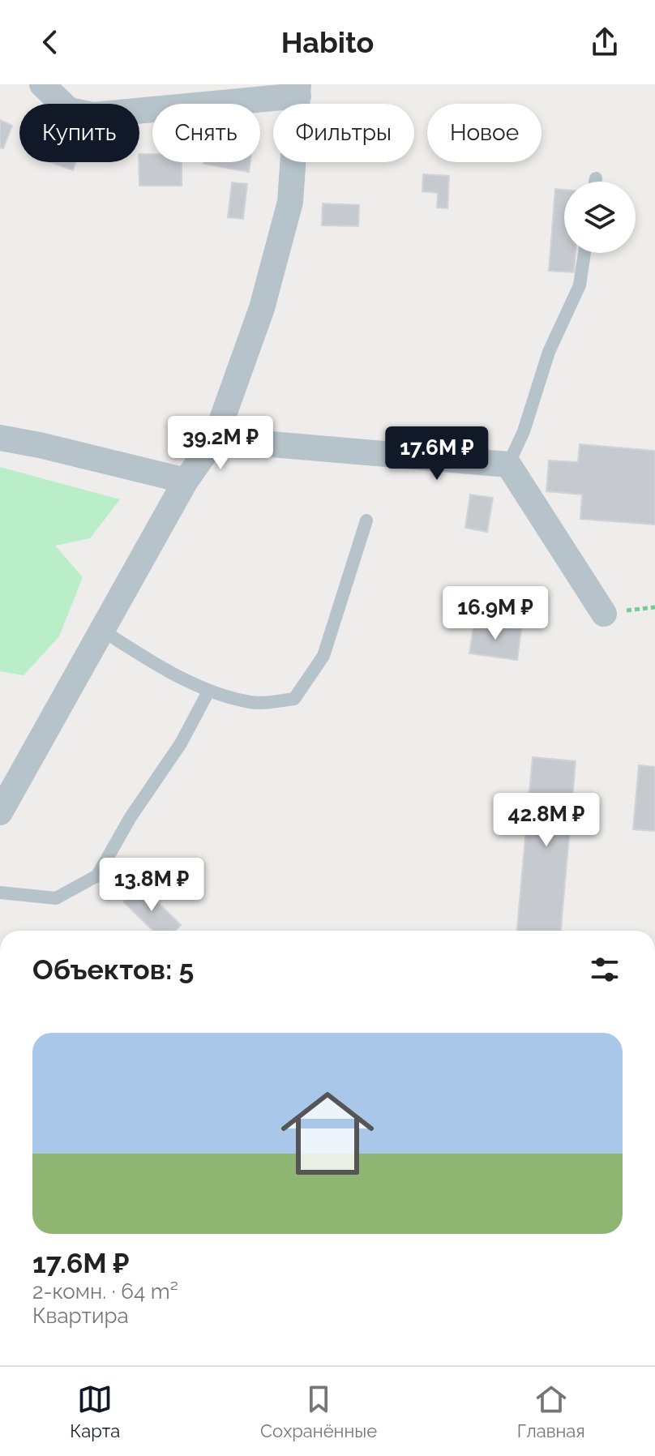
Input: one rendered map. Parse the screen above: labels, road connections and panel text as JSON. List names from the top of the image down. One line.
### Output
{"page":{"header":"Habito","chip":["Купить","Снять","Фильтры","Новое"],"price":["39.2M ₽","17.6M ₽","16.9M ₽","42.8M ₽","13.8M ₽"],"heading":"Объектов: 5","list":[{"name":"17.6M ₽","note":"2-комн. · 64 m² · Квартира"}],"tabs":["Карта","Сохранённые","Главная"]}}
